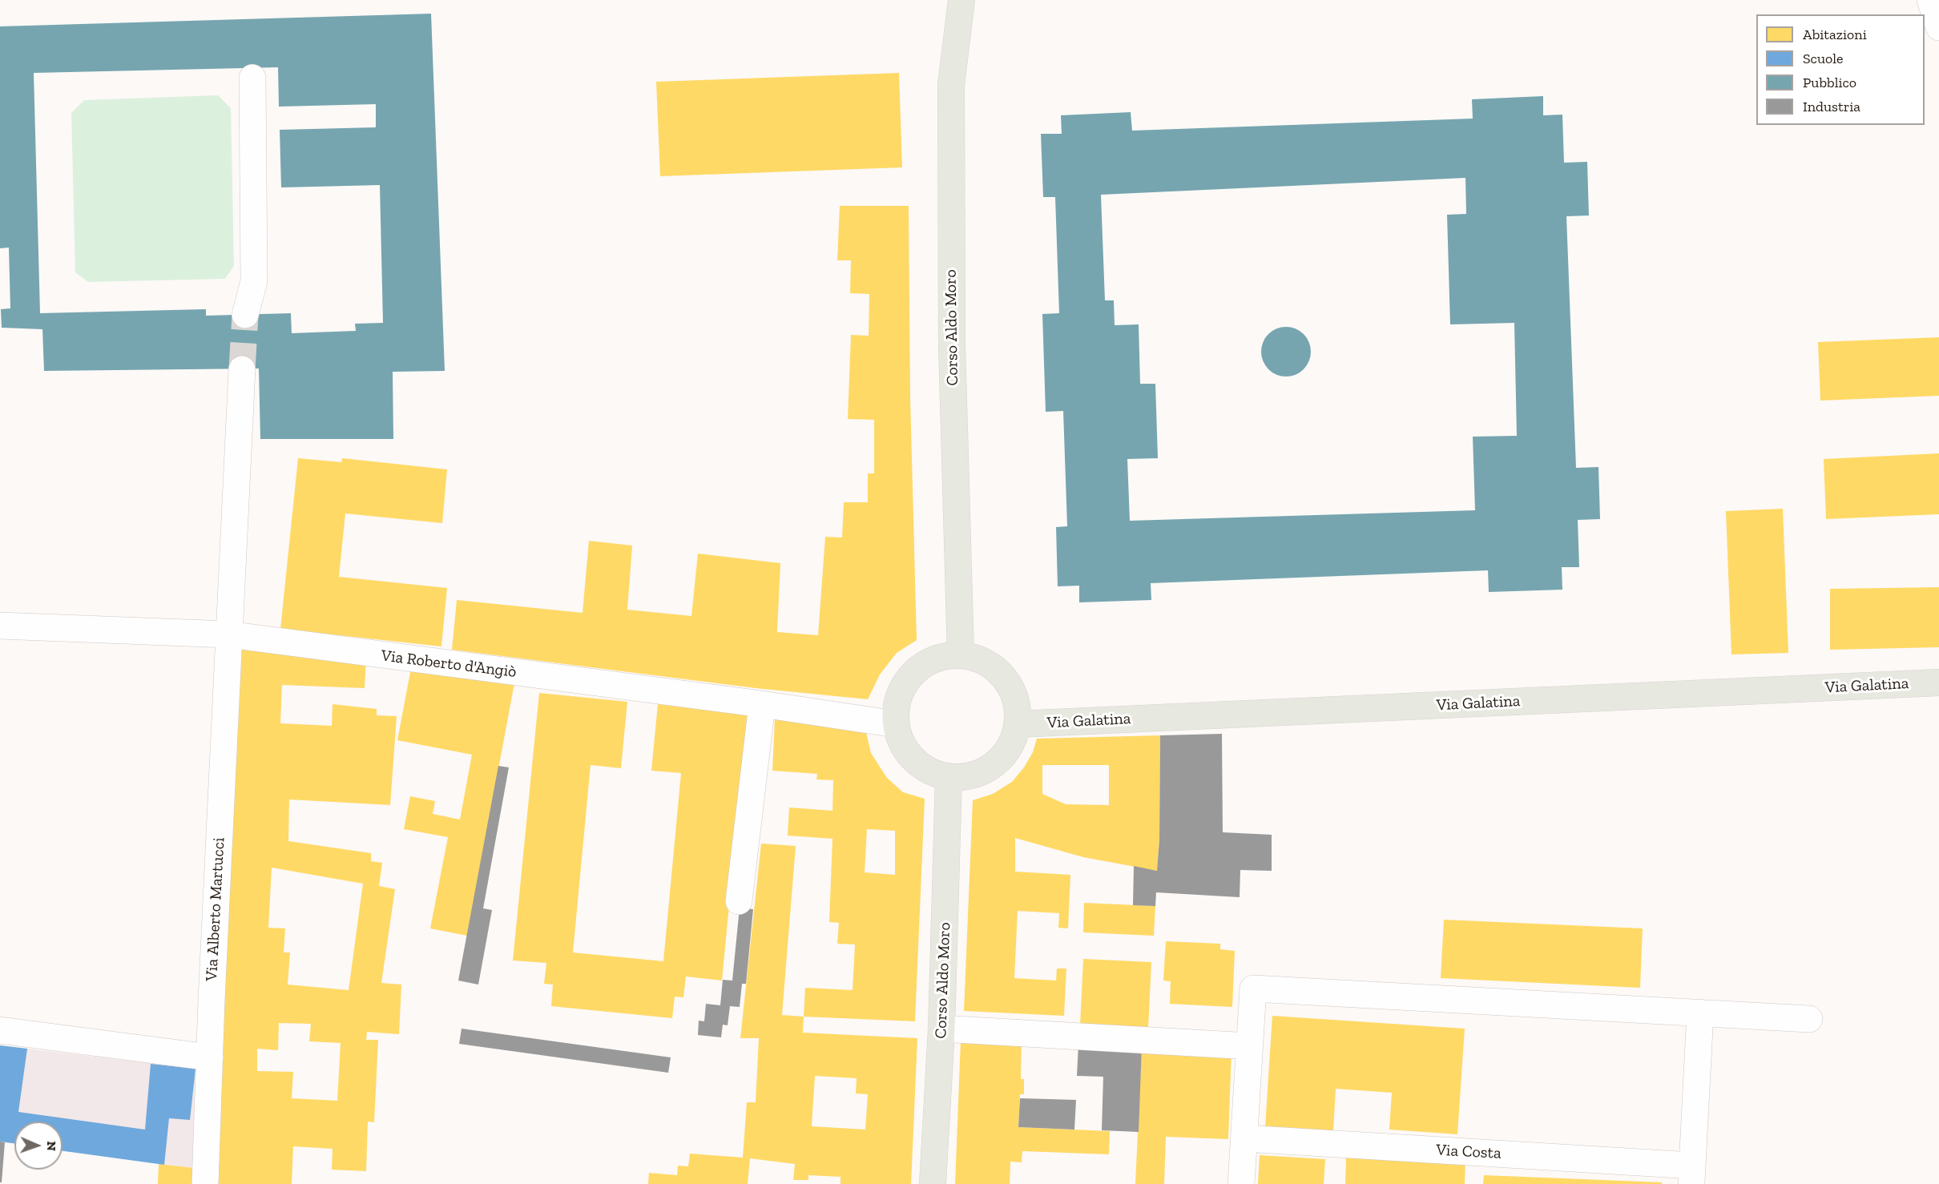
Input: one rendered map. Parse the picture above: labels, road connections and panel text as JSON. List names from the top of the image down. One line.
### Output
{"streets":{"main road":["Corso Aldo Moro","Via Galatina"],"street":["Via Roberto d'Angiò","Via Alberto Martucci","Via Costa"]},"crossings":[["Corso Aldo Moro","Via Roberto d'Angiò"],["Corso Aldo Moro","Via Galatina"],["Via Roberto d'Angiò","Via Galatina"],["Via Roberto d'Angiò","Via Alberto Martucci"]],"legend":["Abitazioni","Scuole","Pubblico","Industria"],"north":"right"}
